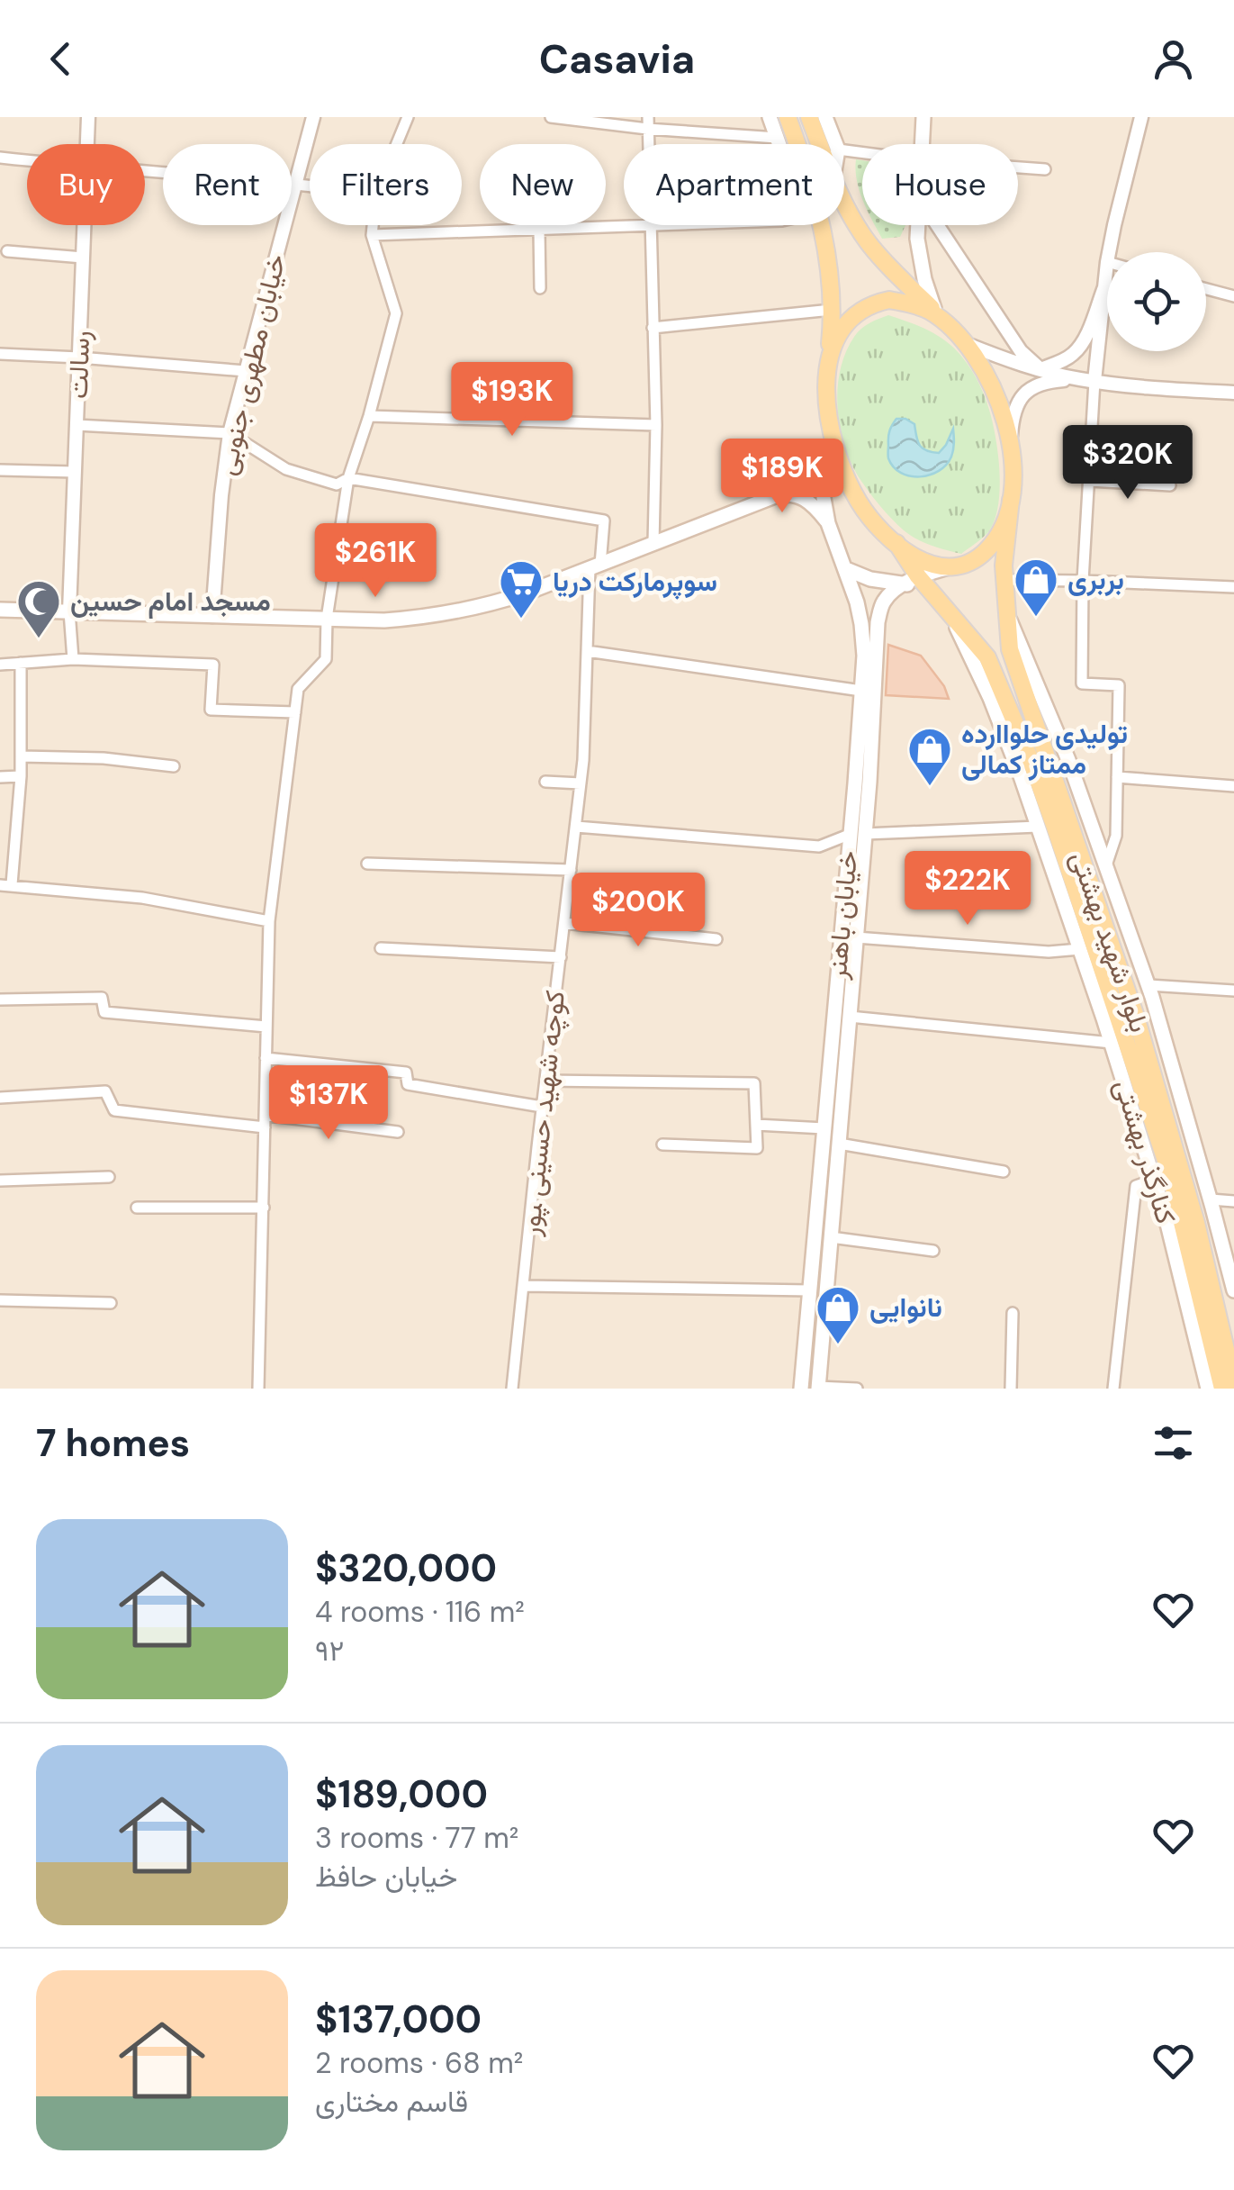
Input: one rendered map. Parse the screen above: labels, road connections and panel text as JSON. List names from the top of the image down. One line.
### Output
{"streets":{"main road":["خیابان باهنر","بلوار شهید بهشتی","کنارگذر بهشتی"],"street":["رسالت","خیابان مطهری جنوبی","کوچه شهید حسینی ‍پور"]},"crossings":[["خیابان باهنر","بلوار شهید بهشتی"],["بلوار شهید بهشتی","کنارگذر بهشتی"]],"places":{"shop":["بربری","تولیدی حلواارده ممتاز کمالی","نانوایی"],"supermarket":["سوپرمارکت دریا"],"mosque":["مسجد امام حسین"]},"page":{"header":"Casavia","chip":["Buy","Rent","Filters","New","Apartment","House"],"price":["$193K","$320K","$189K","$261K","$222K","$200K","$137K"],"heading":"7 homes","list":[{"name":"$320,000","note":"4 rooms · 116 m² · ۹۲"},{"name":"$189,000","note":"3 rooms · 77 m² · خیابان حافظ"},{"name":"$137,000","note":"2 rooms · 68 m² · قاسم مختاری"}]}}
